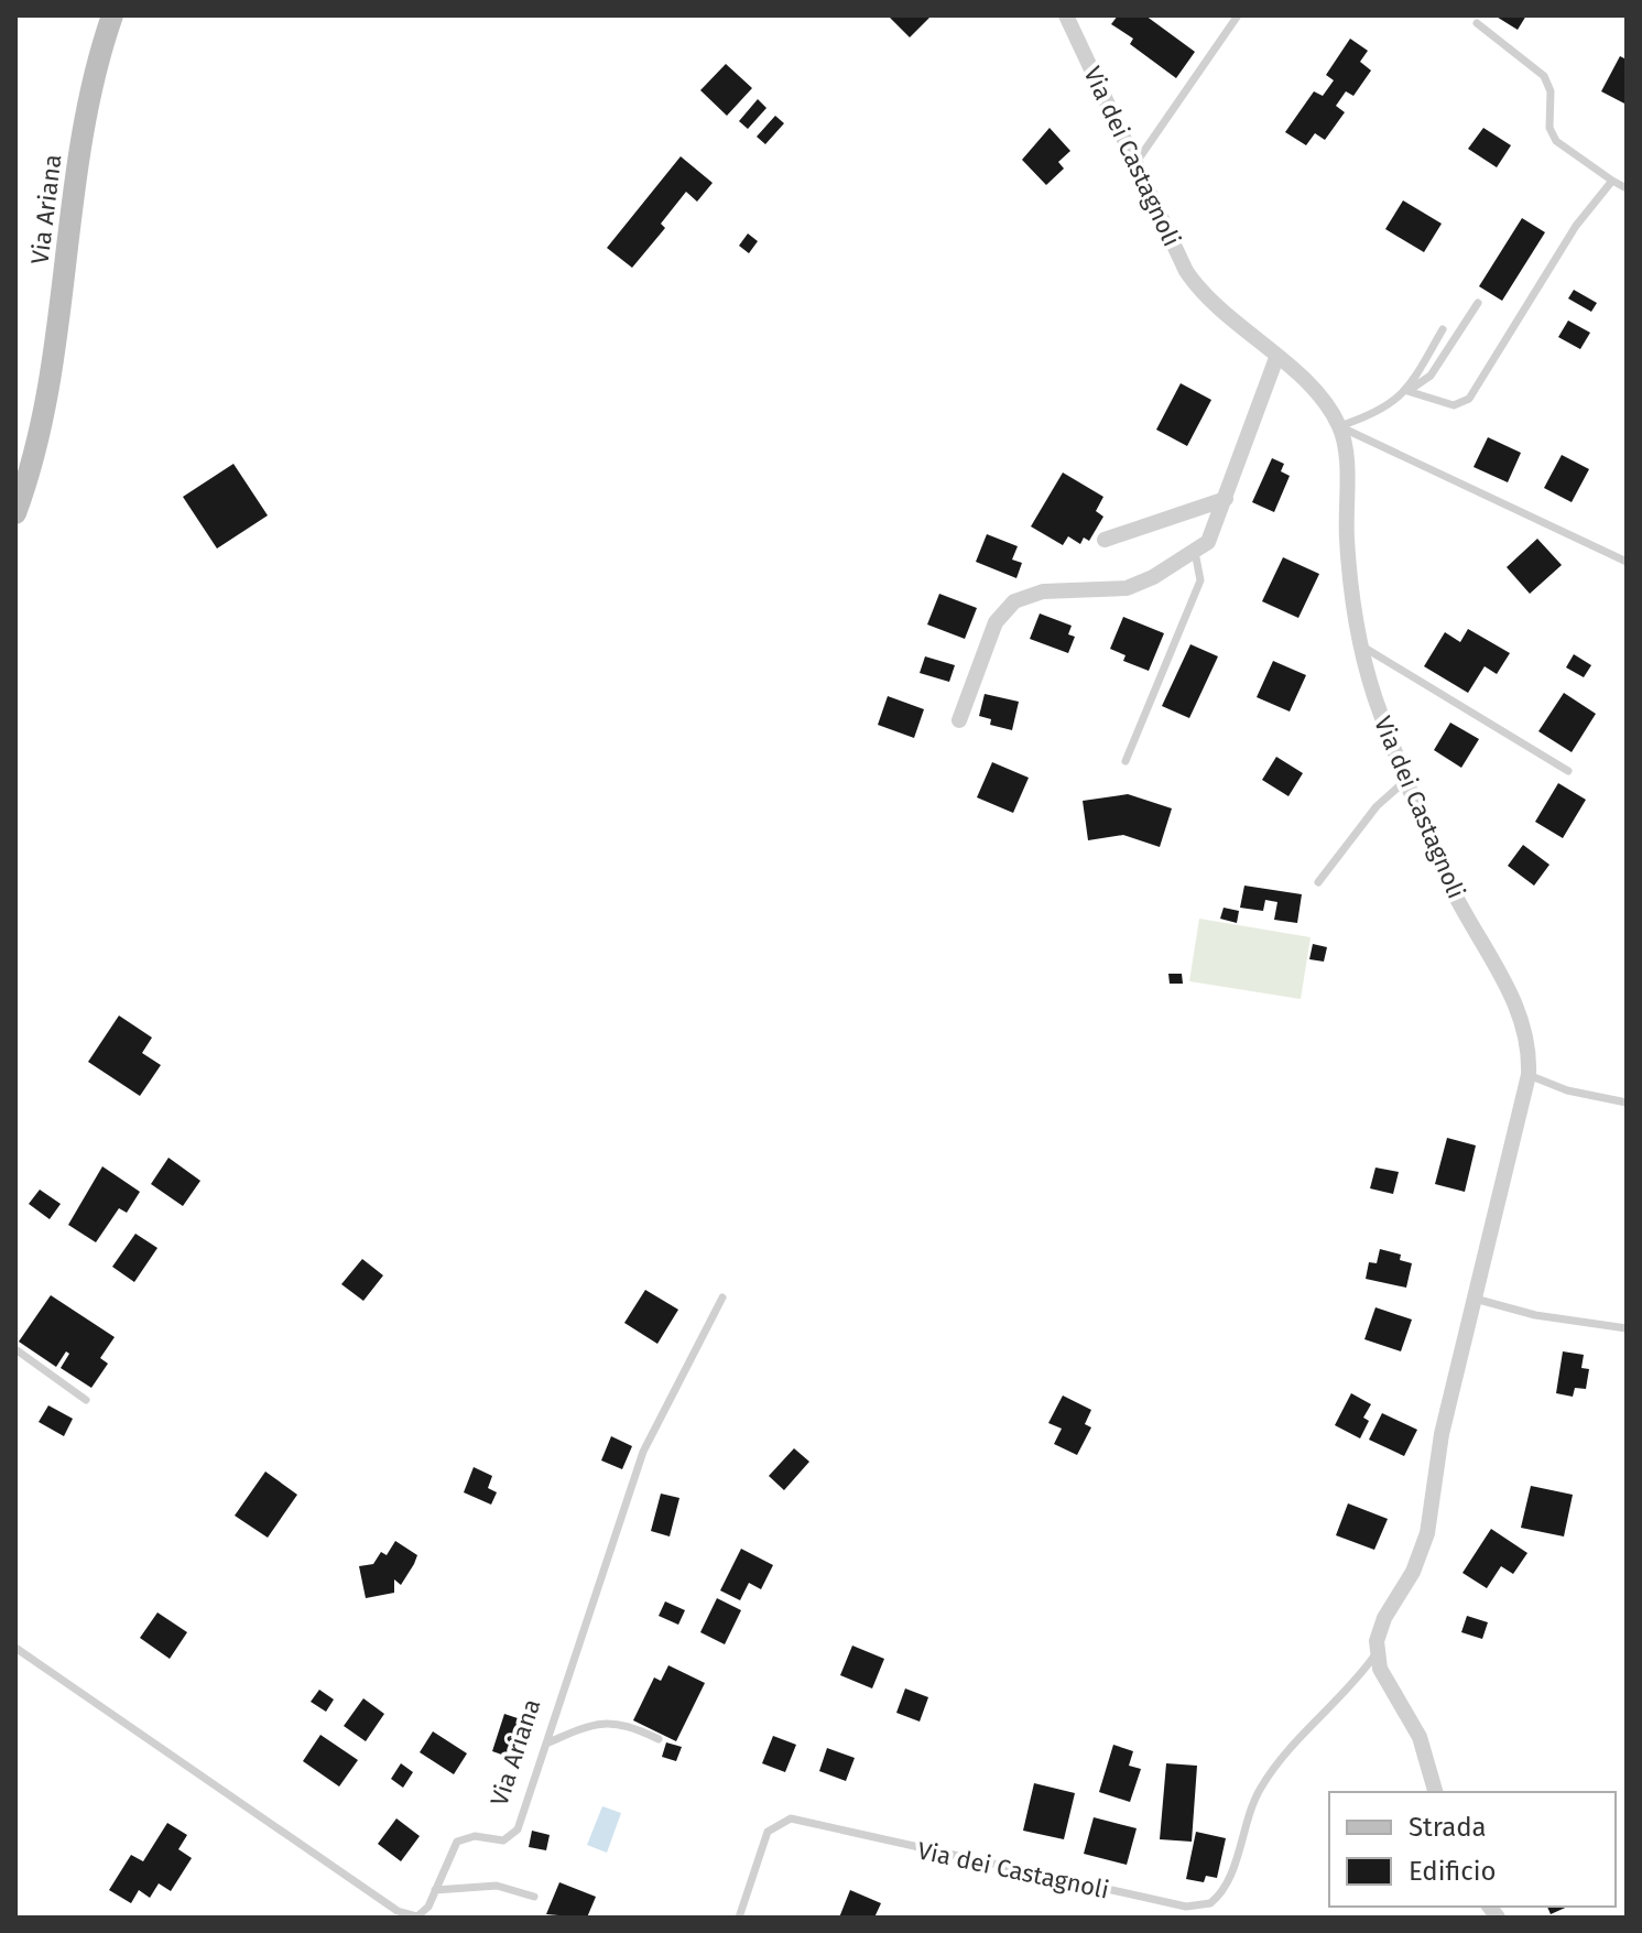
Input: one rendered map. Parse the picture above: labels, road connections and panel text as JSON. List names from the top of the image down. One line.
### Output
{"streets":{"main road":["Via Ariana"],"street":["Via dei Castagnoli"]},"legend":["Strada","Edificio"]}
